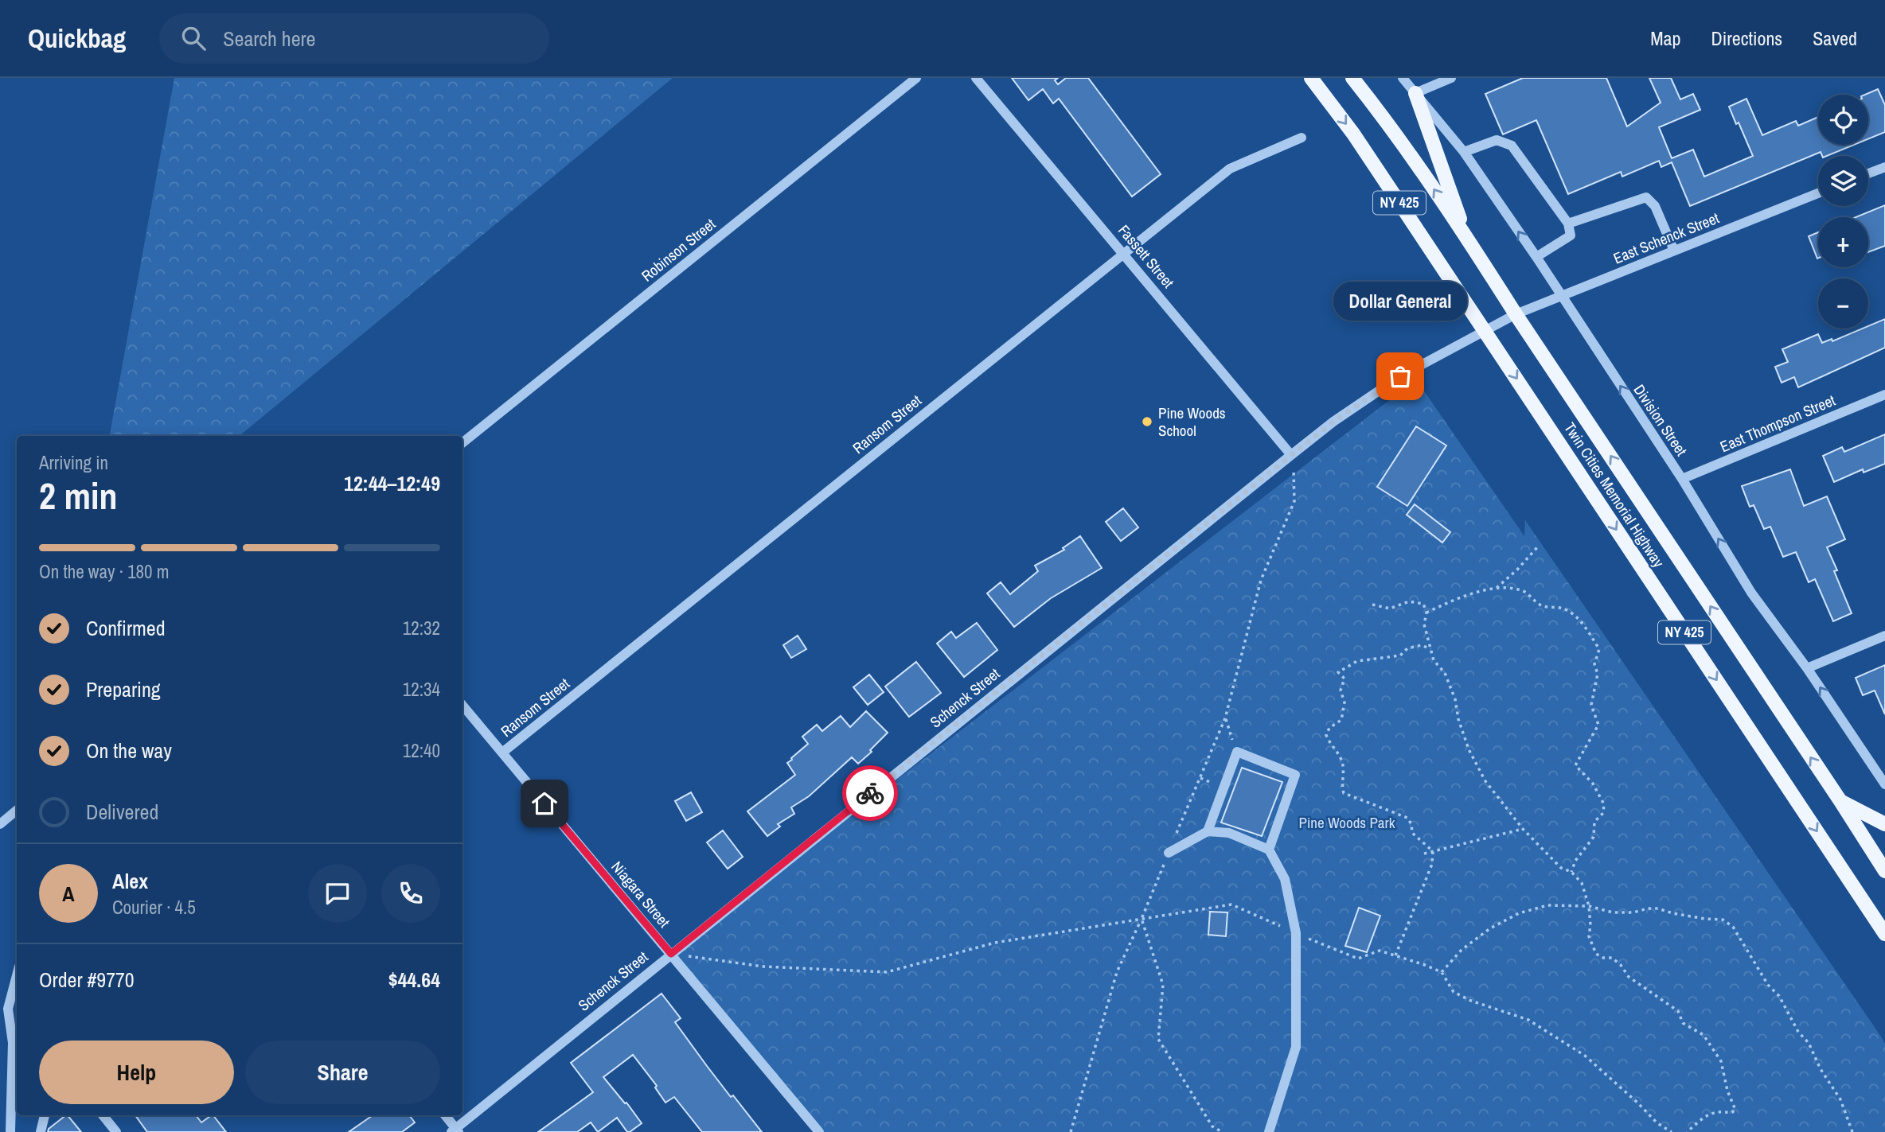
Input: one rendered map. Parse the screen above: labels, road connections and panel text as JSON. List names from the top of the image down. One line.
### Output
{"streets":{"main road":["NY 425","Twin Cities Memorial Highway"],"street":["East Schenck Street","Robinson Street","Fassett Street","Division Street","East Thompson Street","Ransom Street","Schenck Street","Niagara Street"]},"crossings":[["East Schenck Street","Division Street"],["East Schenck Street","Twin Cities Memorial Highway"],["East Schenck Street","Schenck Street"],["Fassett Street","Ransom Street"],["Fassett Street","Schenck Street"],["Division Street","East Thompson Street"],["Ransom Street","Niagara Street"],["Twin Cities Memorial Highway","Schenck Street"],["Schenck Street","Niagara Street"]],"one_way":["Division Street"],"parks":["Pine Woods Park"],"places":["Dollar General","Pine Woods School"],"page":{"header":"Quickbag","search":"Search here","nav":["Map","Directions","Saved"],"map_buttons":["+","−"],"bubble":"Dollar General","heading":["2 min","Arriving in","12:44–12:49"],"panel":["Alex","Courier · 4.5","Order #9770","$44.64"],"bar":"On the way · 180 m","list":[["Confirmed","12:32"],["Preparing","12:34"],["On the way","12:40"],"Delivered"],"round":"A","buttons":["Help","Share"]}}
